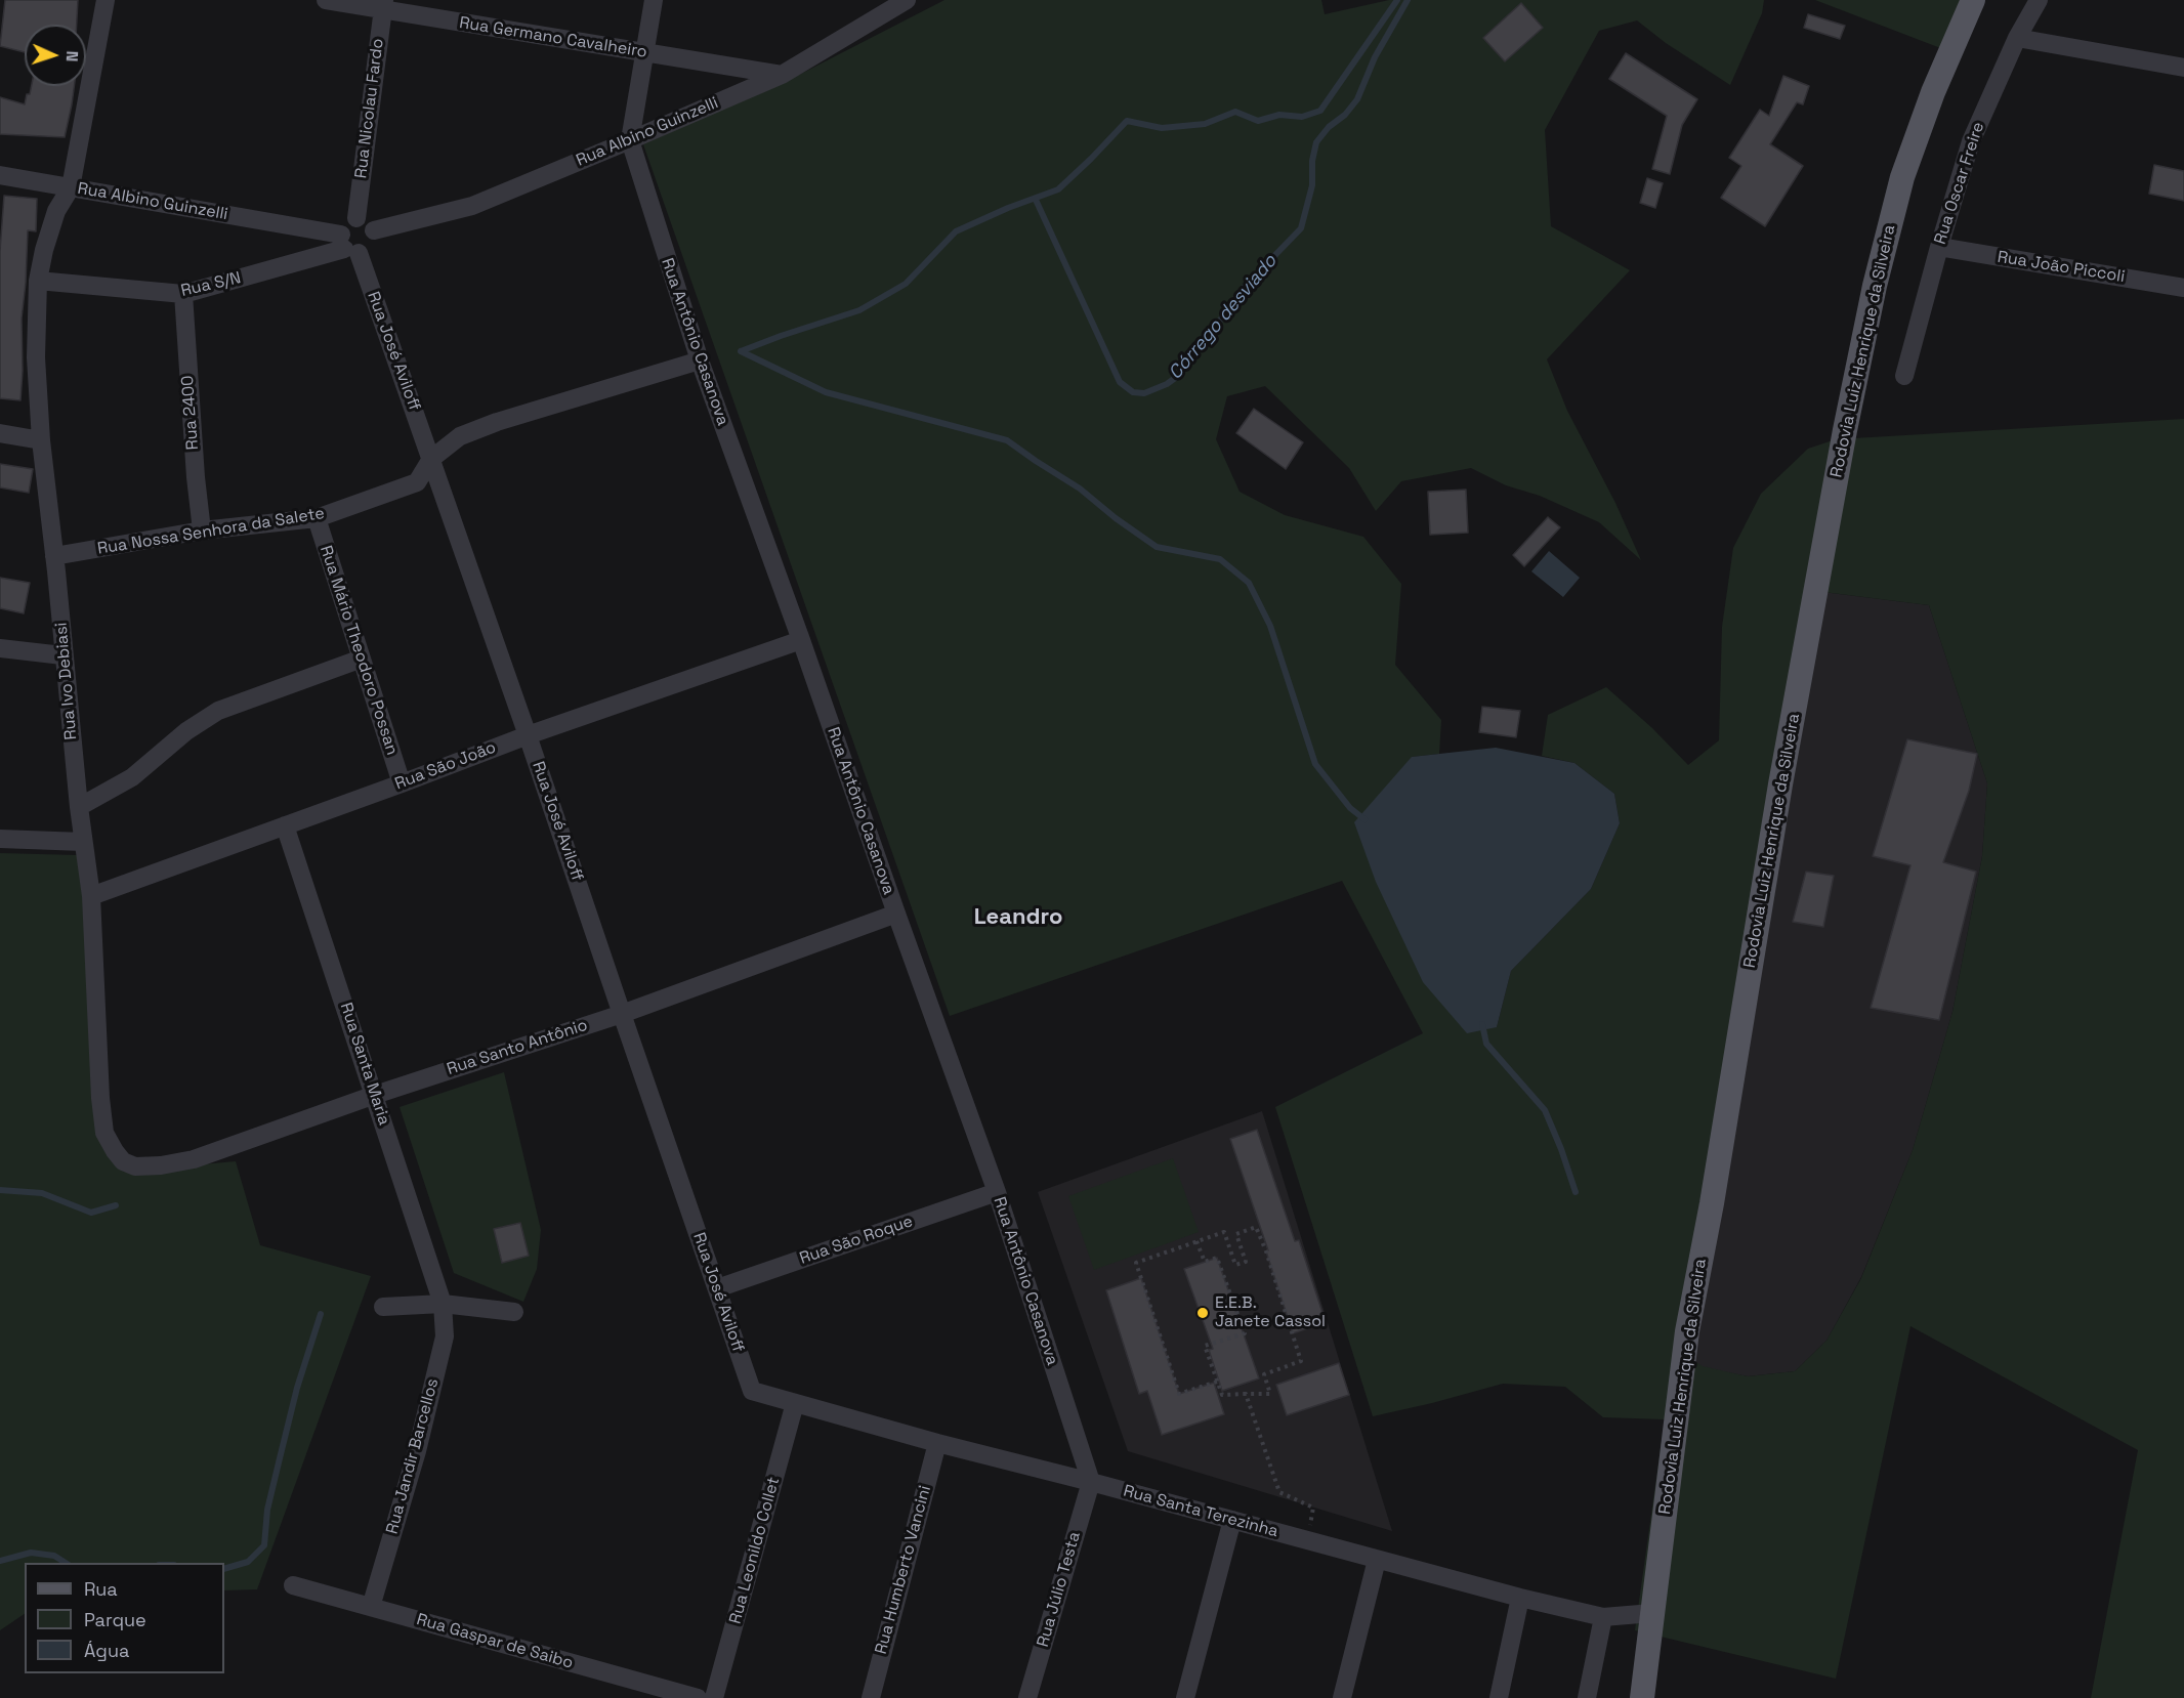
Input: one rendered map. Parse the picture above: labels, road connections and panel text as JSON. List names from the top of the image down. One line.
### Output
{"streets":{"main road":["Rodovia Luiz Henrique da Silveira"],"street":["Rua Germano Cavalheiro","Rua Nicolau Fardo","Rua Albino Guinzelli","Rua Oscar Freire","Rua João Piccoli","Rua S/N","Rua Antônio Casanova","Rua José Aviloff","Rua 2400","Rua Nossa Senhora da Salete","Rua Mário Theodoro Possan","Rua Ivo Debiasi","Rua São João","Rua Santo Antônio","Rua Santa Maria","Rua São Roque","Rua Jandir Barcellos","Rua Santa Terezinha","Rua Leonildo Collet","Rua Humberto Vancini","Rua Júlio Testa","Rua Gaspar de Saibo"]},"crossings":[["Rua Germano Cavalheiro","Rua Nicolau Fardo"],["Rua Germano Cavalheiro","Rua Albino Guinzelli"],["Rua Nicolau Fardo","Rua Albino Guinzelli"],["Rua Nicolau Fardo","Rua S/N"],["Rua Nicolau Fardo","Rua José Aviloff"],["Rua Albino Guinzelli","Rua S/N"],["Rua Albino Guinzelli","Rua Antônio Casanova"],["Rua Albino Guinzelli","Rua José Aviloff"],["Rua Albino Guinzelli","Rua Ivo Debiasi"],["Rua Oscar Freire","Rua João Piccoli"],["Rua S/N","Rua José Aviloff"],["Rua S/N","Rua 2400"],["Rua S/N","Rua Ivo Debiasi"],["Rua Antônio Casanova","Rua Nossa Senhora da Salete"],["Rua Antônio Casanova","Rua São João"],["Rua Antônio Casanova","Rua Santo Antônio"],["Rua Antônio Casanova","Rua São Roque"],["Rua Antônio Casanova","Rua Santa Terezinha"],["Rua Antônio Casanova","Rua Júlio Testa"],["Rua José Aviloff","Rua Nossa Senhora da Salete"],["Rua José Aviloff","Rua São João"],["Rua José Aviloff","Rua Santo Antônio"],["Rua José Aviloff","Rua São Roque"],["Rua José Aviloff","Rua Santa Terezinha"],["Rodovia Luiz Henrique da Silveira","Rua Santa Terezinha"],["Rua 2400","Rua Nossa Senhora da Salete"],["Rua Nossa Senhora da Salete","Rua Mário Theodoro Possan"],["Rua Nossa Senhora da Salete","Rua Ivo Debiasi"],["Rua Mário Theodoro Possan","Rua São João"],["Rua Ivo Debiasi","Rua São João"],["Rua Ivo Debiasi","Rua Santo Antônio"],["Rua São João","Rua Santa Maria"],["Rua Santo Antônio","Rua Santa Maria"],["Rua Santa Maria","Rua Jandir Barcellos"],["Rua Jandir Barcellos","Rua Gaspar de Saibo"],["Rua Santa Terezinha","Rua Leonildo Collet"],["Rua Santa Terezinha","Rua Humberto Vancini"],["Rua Santa Terezinha","Rua Júlio Testa"]],"districts":["Leandro"],"water":["Córrego desviado"],"places":["E.E.B. Janete Cassol"],"legend":["Rua","Parque","Água"],"north":"right"}
